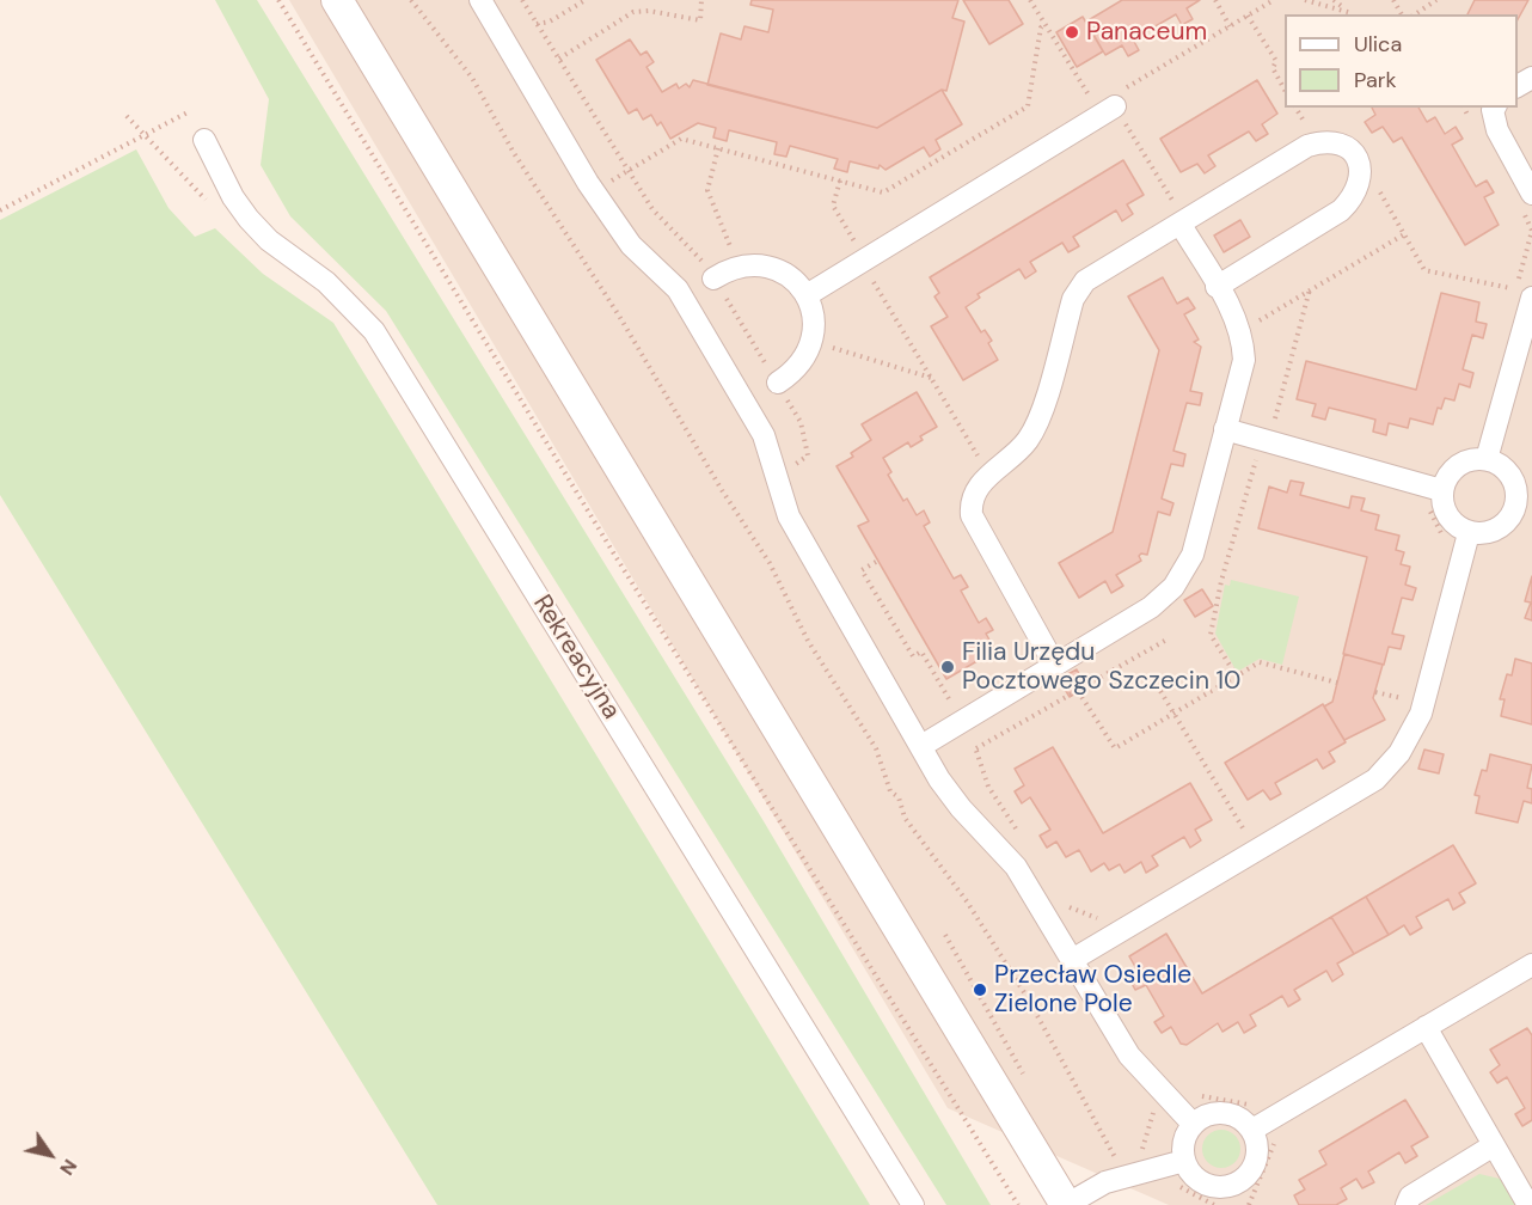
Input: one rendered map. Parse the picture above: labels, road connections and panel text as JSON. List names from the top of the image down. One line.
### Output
{"streets":{"street":["Rekreacyjna"]},"places":["Panaceum","Filia Urzędu Pocztowego Szczecin 10","Przecław Osiedle Zielone Pole"],"legend":["Ulica","Park"],"north":"bottom right"}
